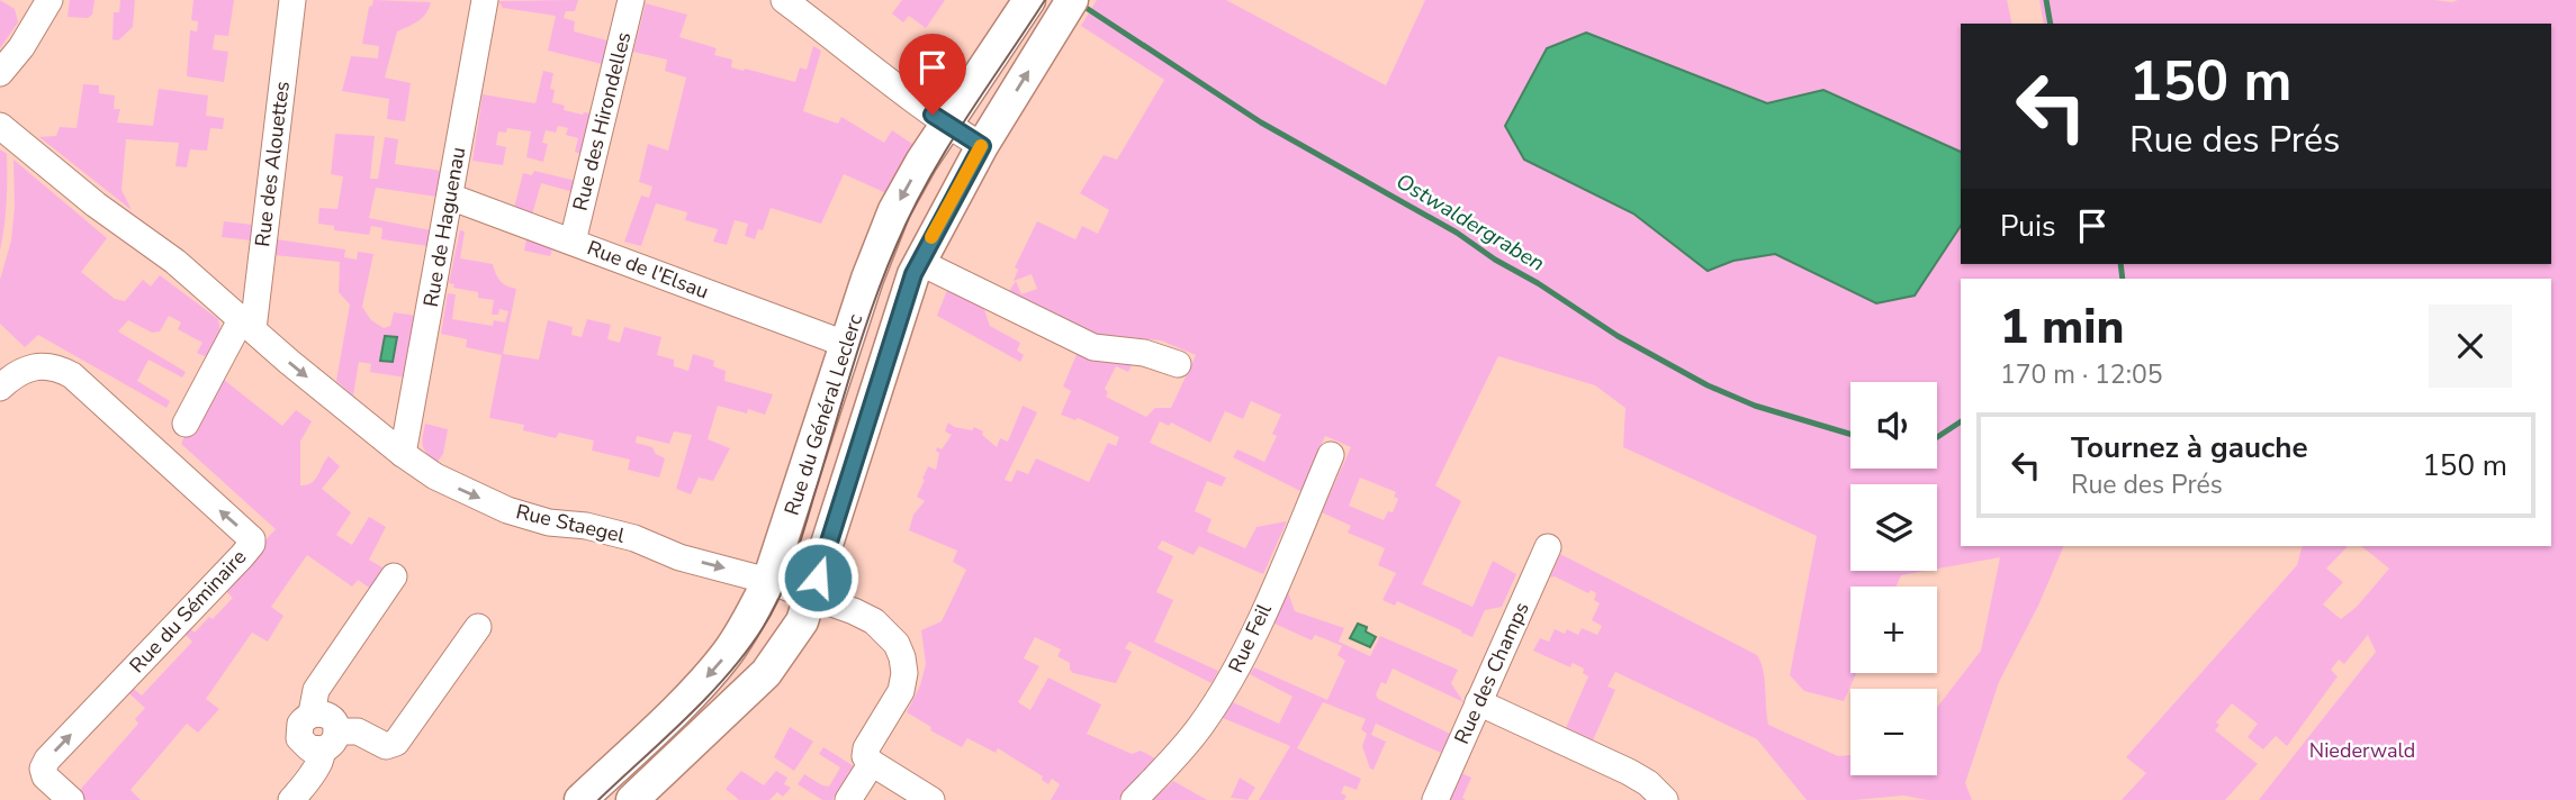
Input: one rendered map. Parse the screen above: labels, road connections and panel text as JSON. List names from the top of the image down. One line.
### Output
{"streets":{"main road":["Rue du Général Leclerc"],"street":["Rue des Hirondelles","Rue des Alouettes","Rue de Haguenau","Rue de l'Elsau","Rue Staegel","Rue du Séminaire","Rue Feil","Rue des Champs"]},"crossings":[["Rue des Hirondelles","Rue de l'Elsau"],["Rue des Alouettes","Rue Staegel"],["Rue de Haguenau","Rue de l'Elsau"],["Rue de Haguenau","Rue Staegel"],["Rue de l'Elsau","Rue du Général Leclerc"],["Rue du Général Leclerc","Rue Staegel"]],"one_way":["Rue Staegel"],"water":["Ostwaldergraben"],"parks":["Niederwald"],"page":{"turn":["150 m","Rue des Prés"],"then":"Puis","heading":["1 min","170 m · 12:05"],"map_buttons":["+","−"],"list":[{"name":"Tournez à gauche","note":"Rue des Prés","value":"150 m"}]}}
